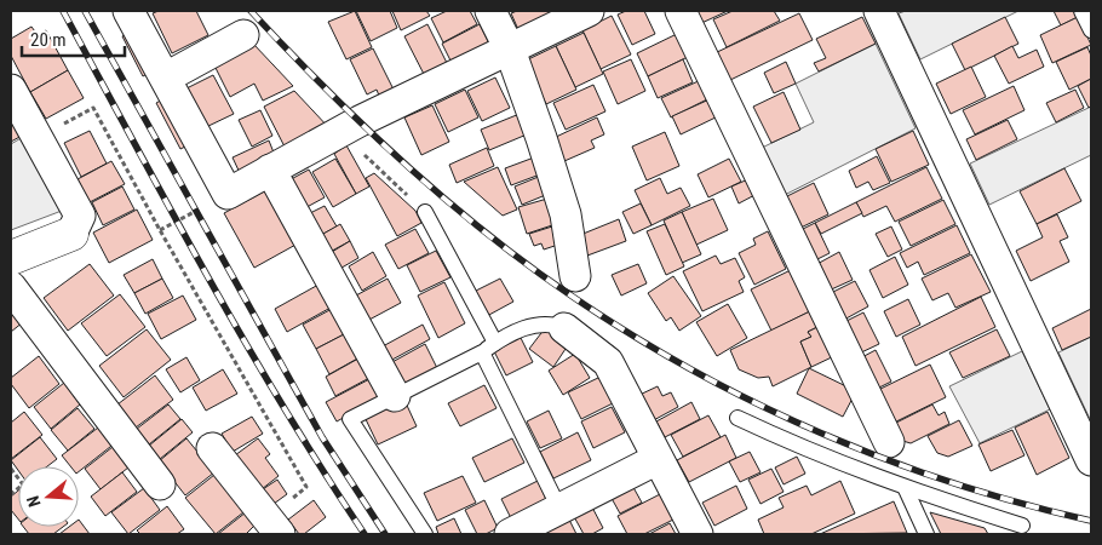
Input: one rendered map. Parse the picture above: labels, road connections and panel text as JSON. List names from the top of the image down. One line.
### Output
{"scale_bar":"20 m","north":"left"}
